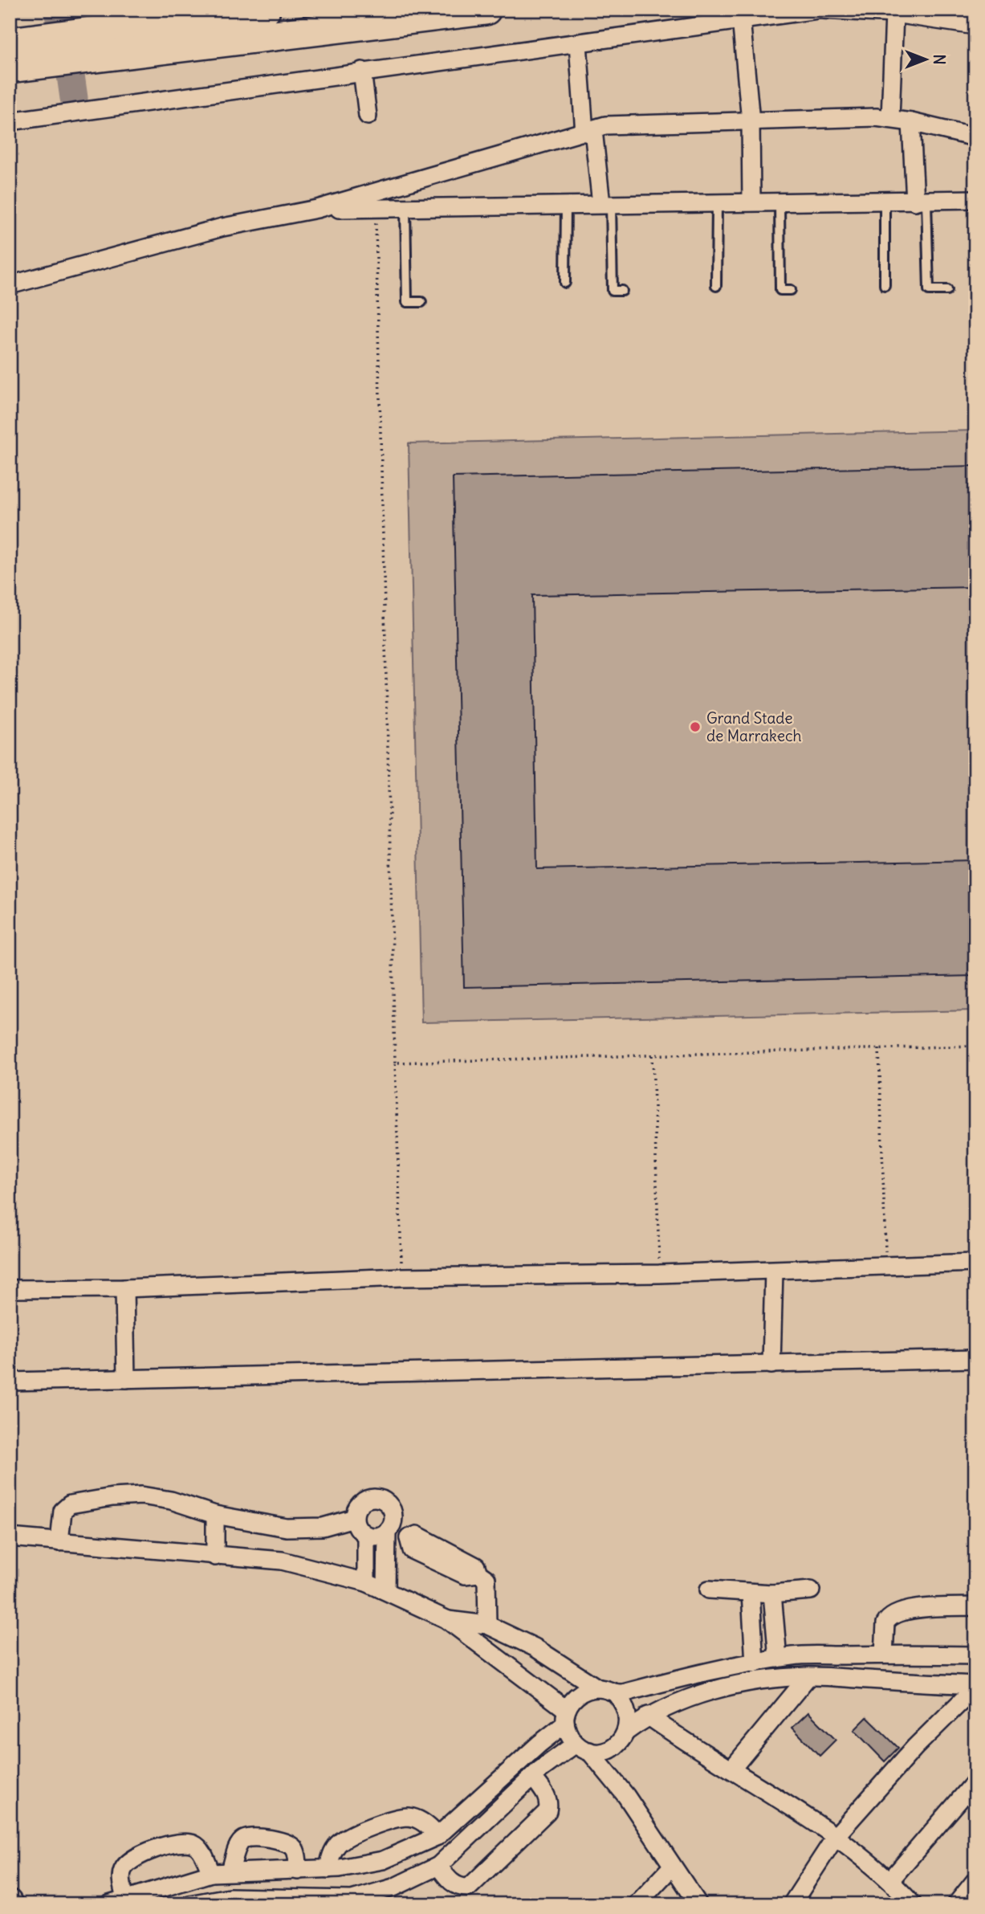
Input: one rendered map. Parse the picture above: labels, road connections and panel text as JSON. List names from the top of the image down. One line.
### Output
{"places":["Grand Stade de Marrakech"],"north":"right"}
